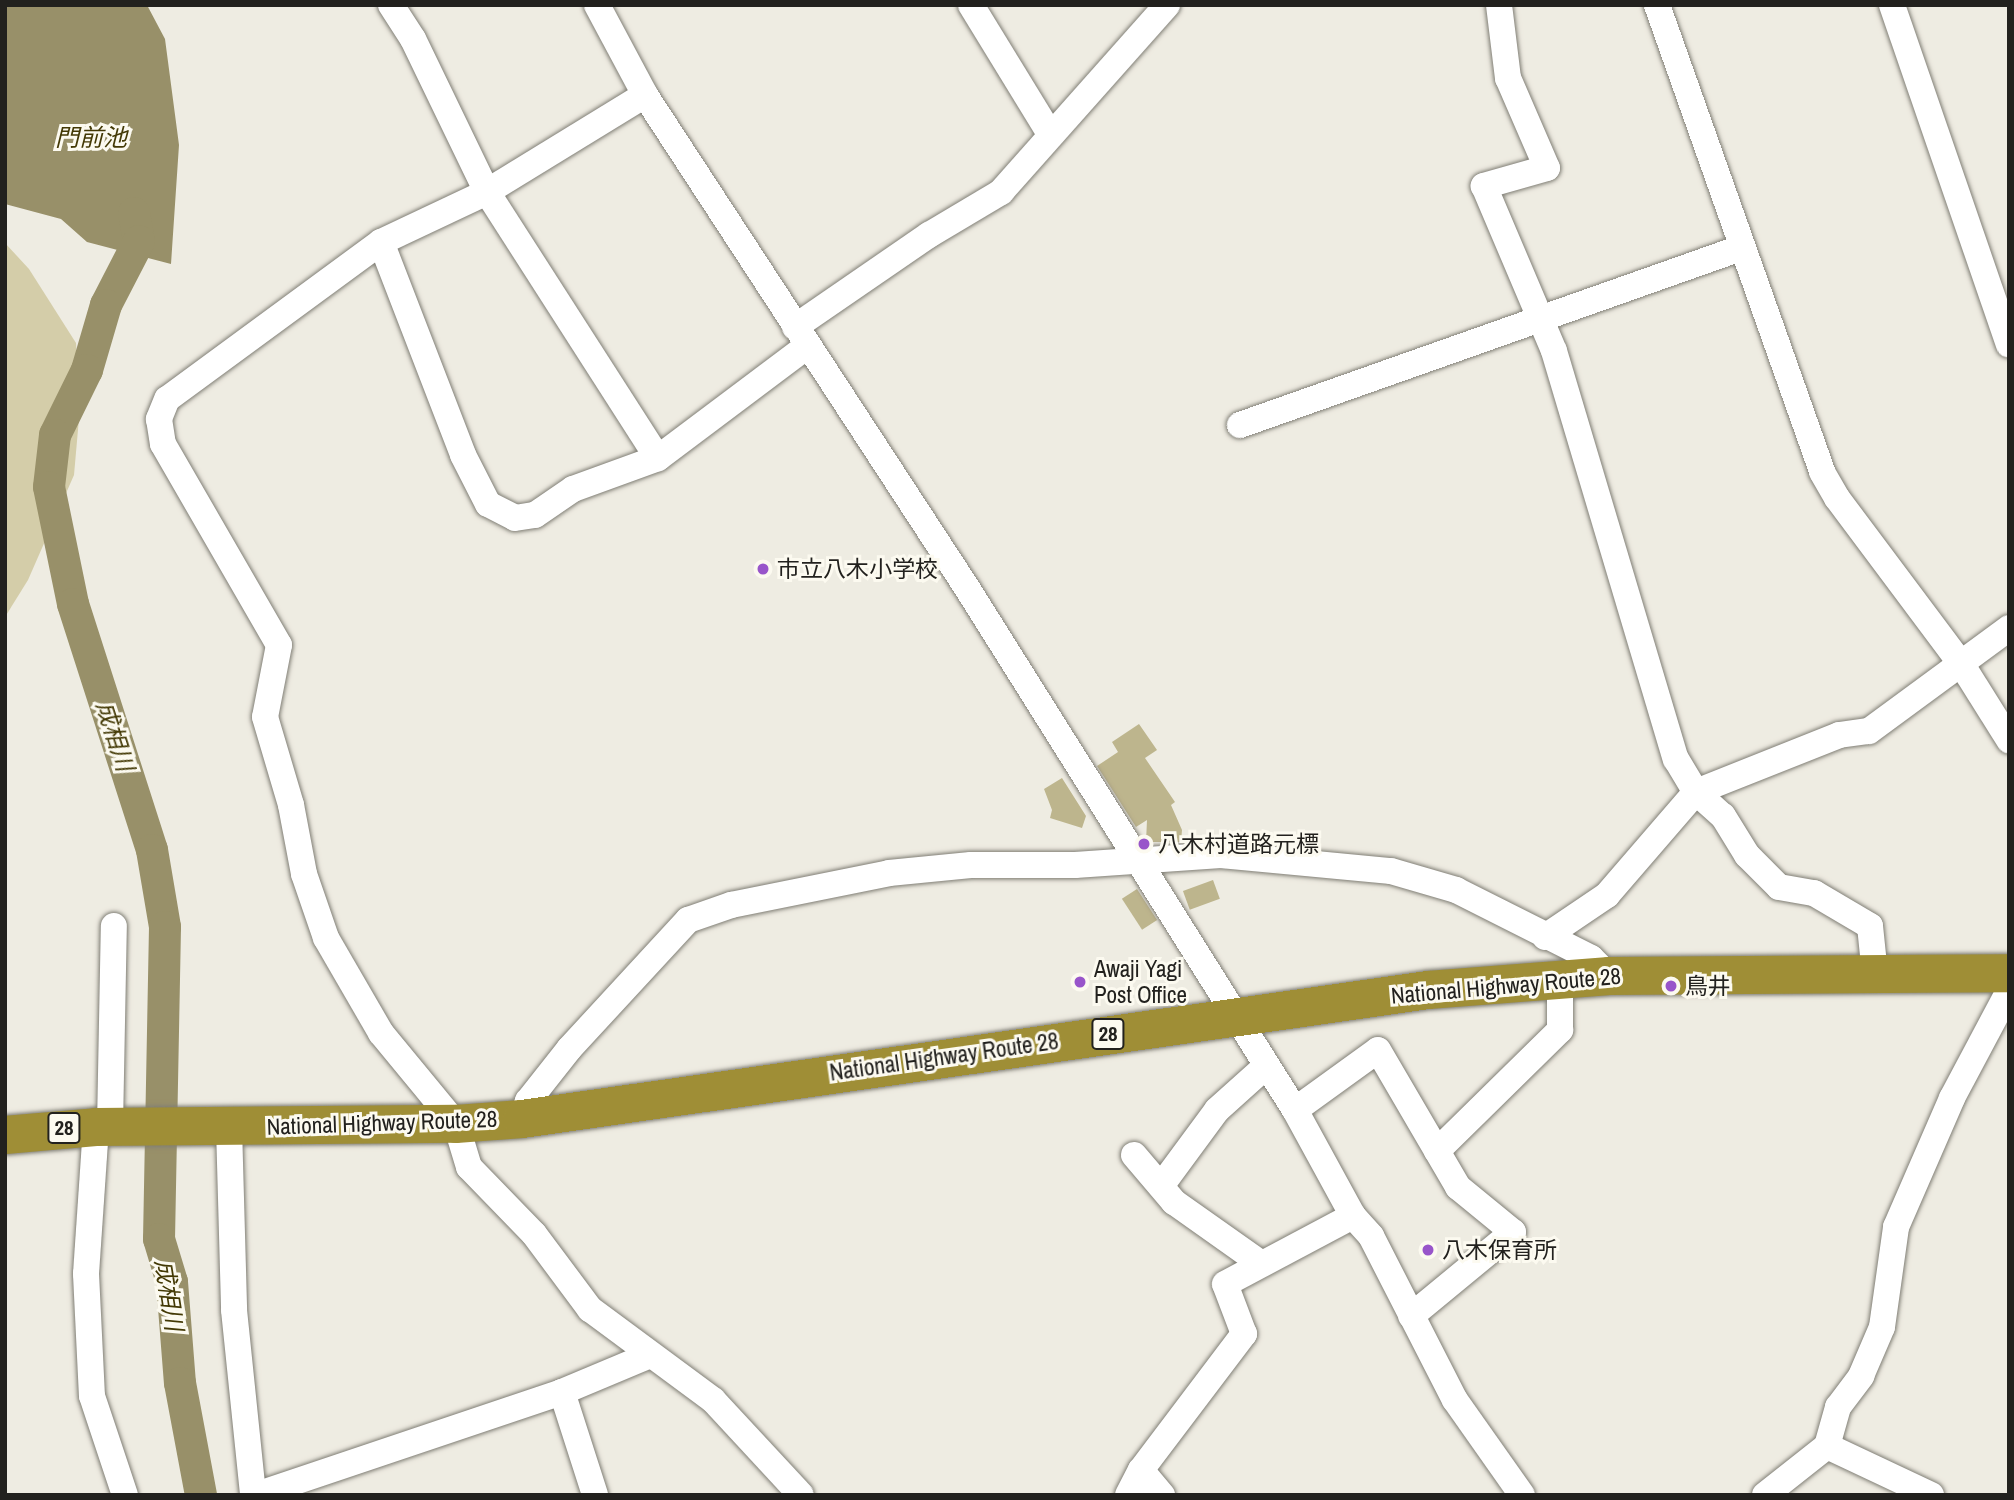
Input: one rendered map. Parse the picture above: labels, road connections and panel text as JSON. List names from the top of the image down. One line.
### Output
{"streets":{"highway":["National Highway Route 28","28"]},"water":["門前池","成相川"],"places":["市立八木小学校","八木村道路元標","Awaji Yagi Post Office","鳥井","八木保育所"]}
